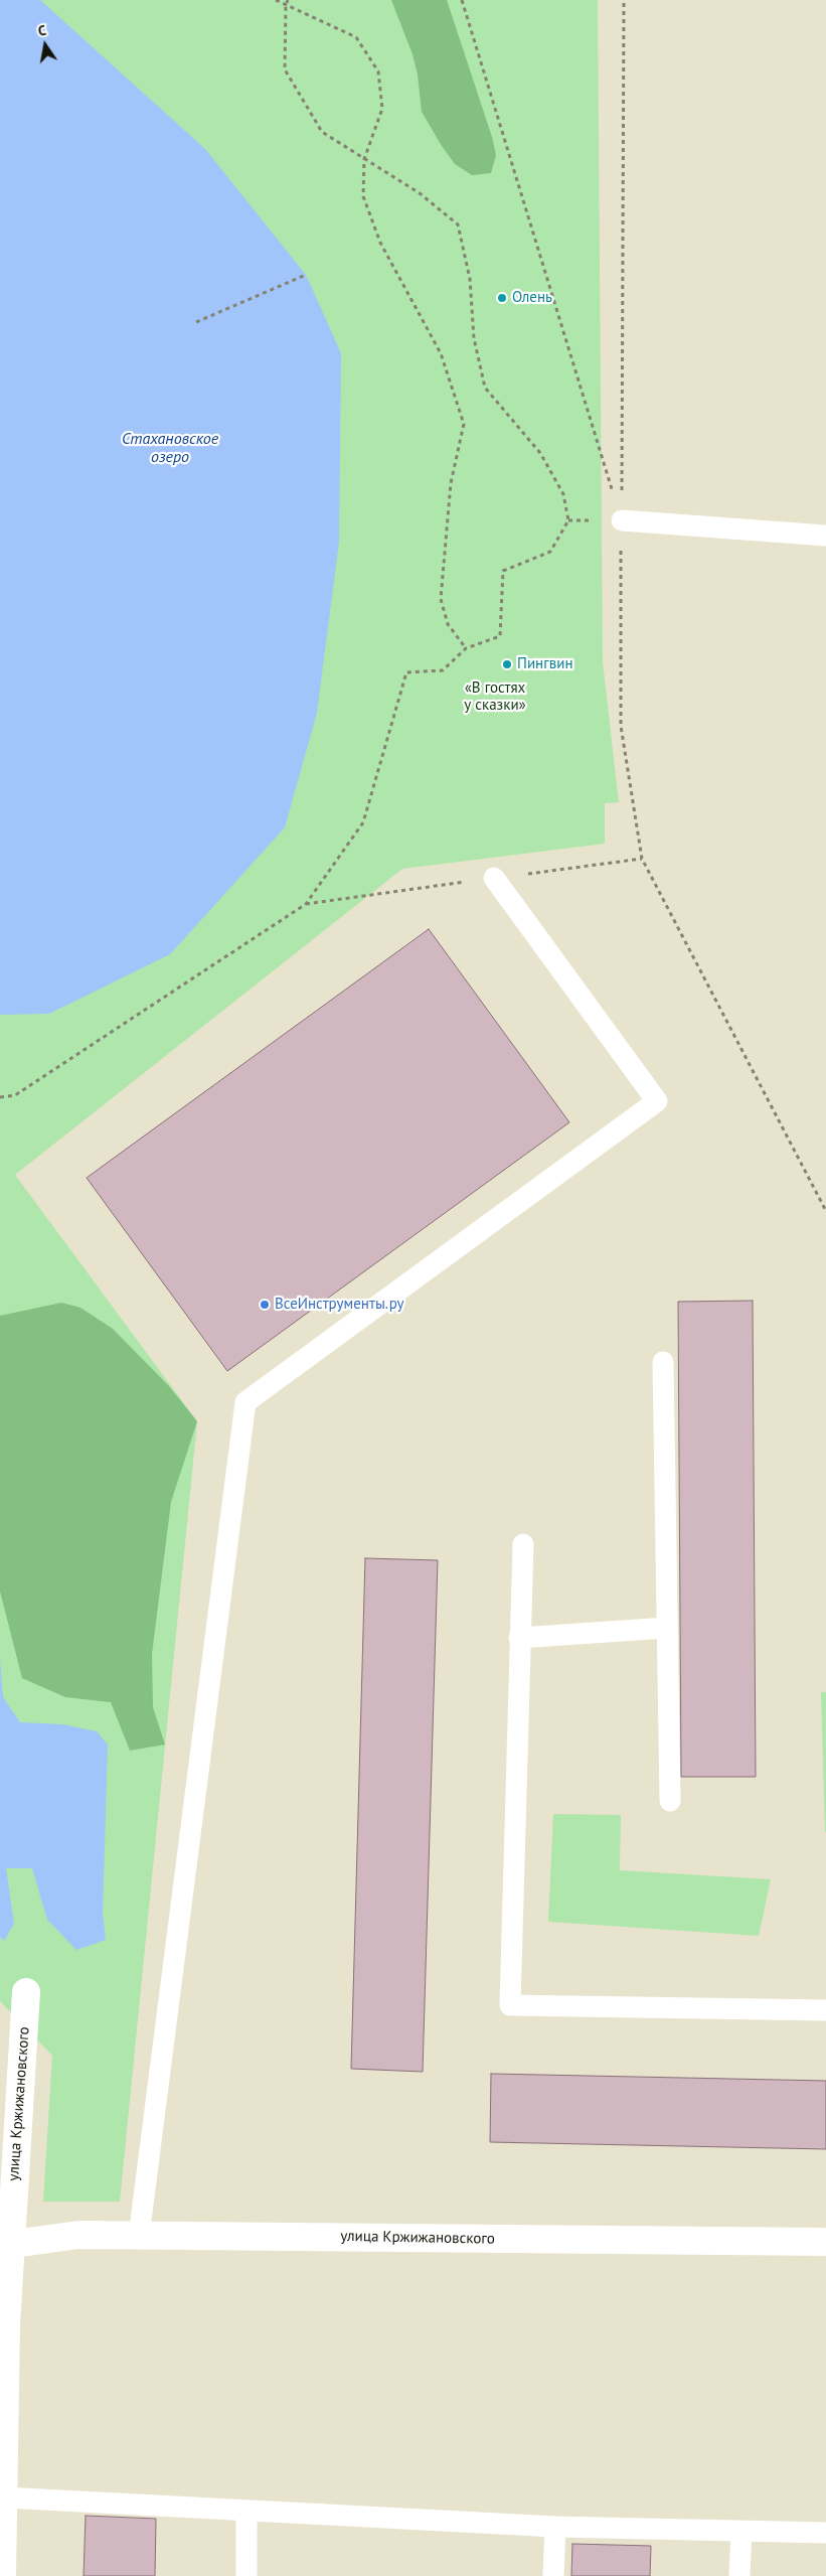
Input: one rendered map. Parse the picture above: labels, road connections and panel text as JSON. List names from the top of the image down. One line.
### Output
{"streets":{"street":["улица Кржижановского"]},"water":["Стахановское озеро"],"parks":["«В гостях у сказки»"],"places":["Олень","Пингвин","ВсеИнструменты.ру"],"north":"top"}
